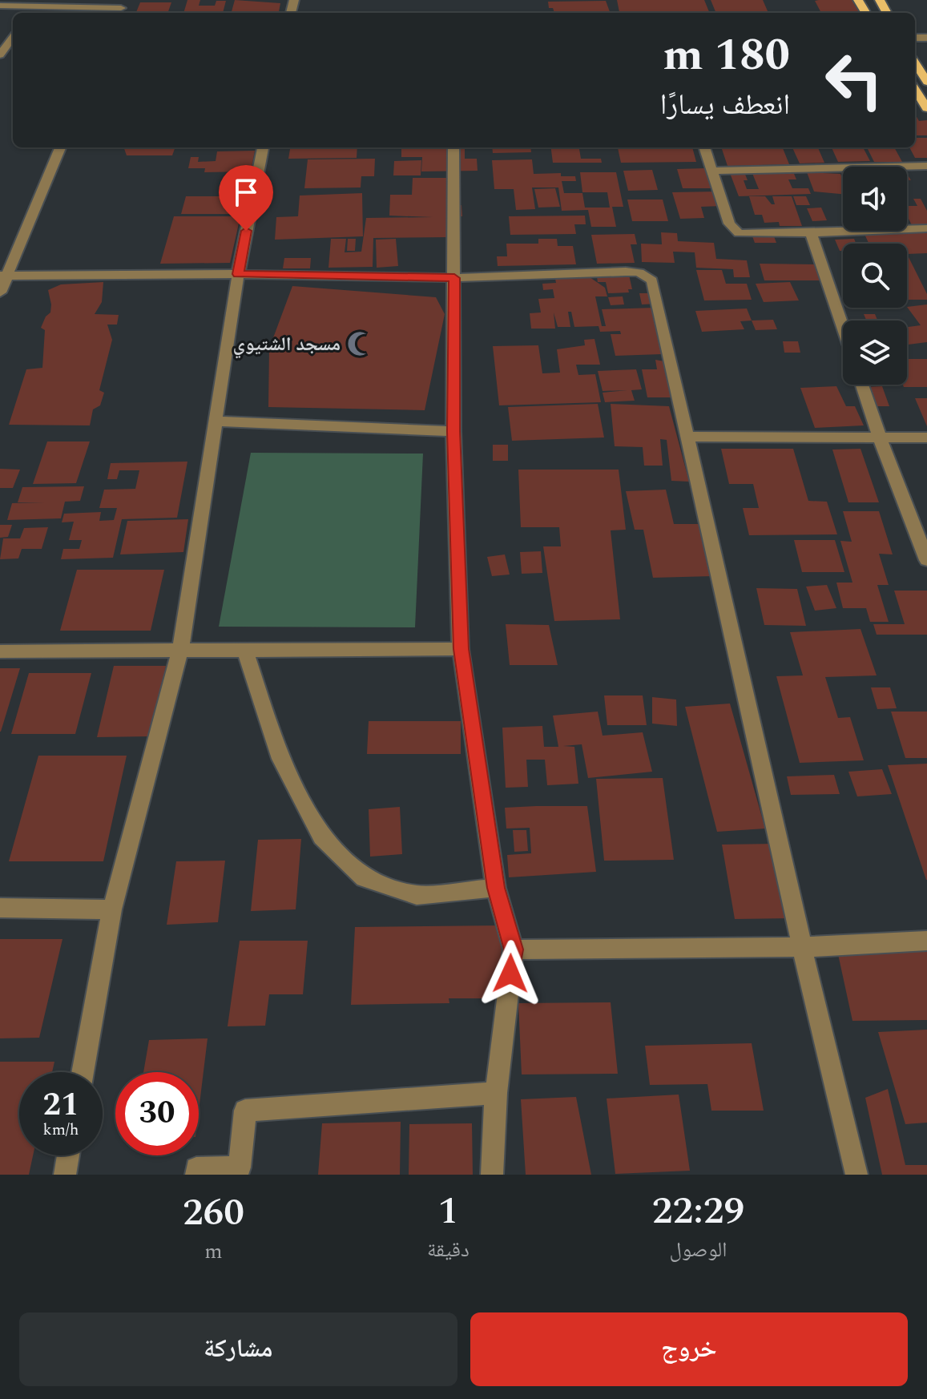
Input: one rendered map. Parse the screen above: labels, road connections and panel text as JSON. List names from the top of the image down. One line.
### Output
{"places":{"mosque":["مسجد الشتيوي"]},"page":{"turn":["180 m","انعطف يسارًا"],"speed":"21 km/h","limit":"30","eta":["22:29","الوصول","1","دقيقة","260","m"],"buttons":["خروج","مشاركة"]}}
